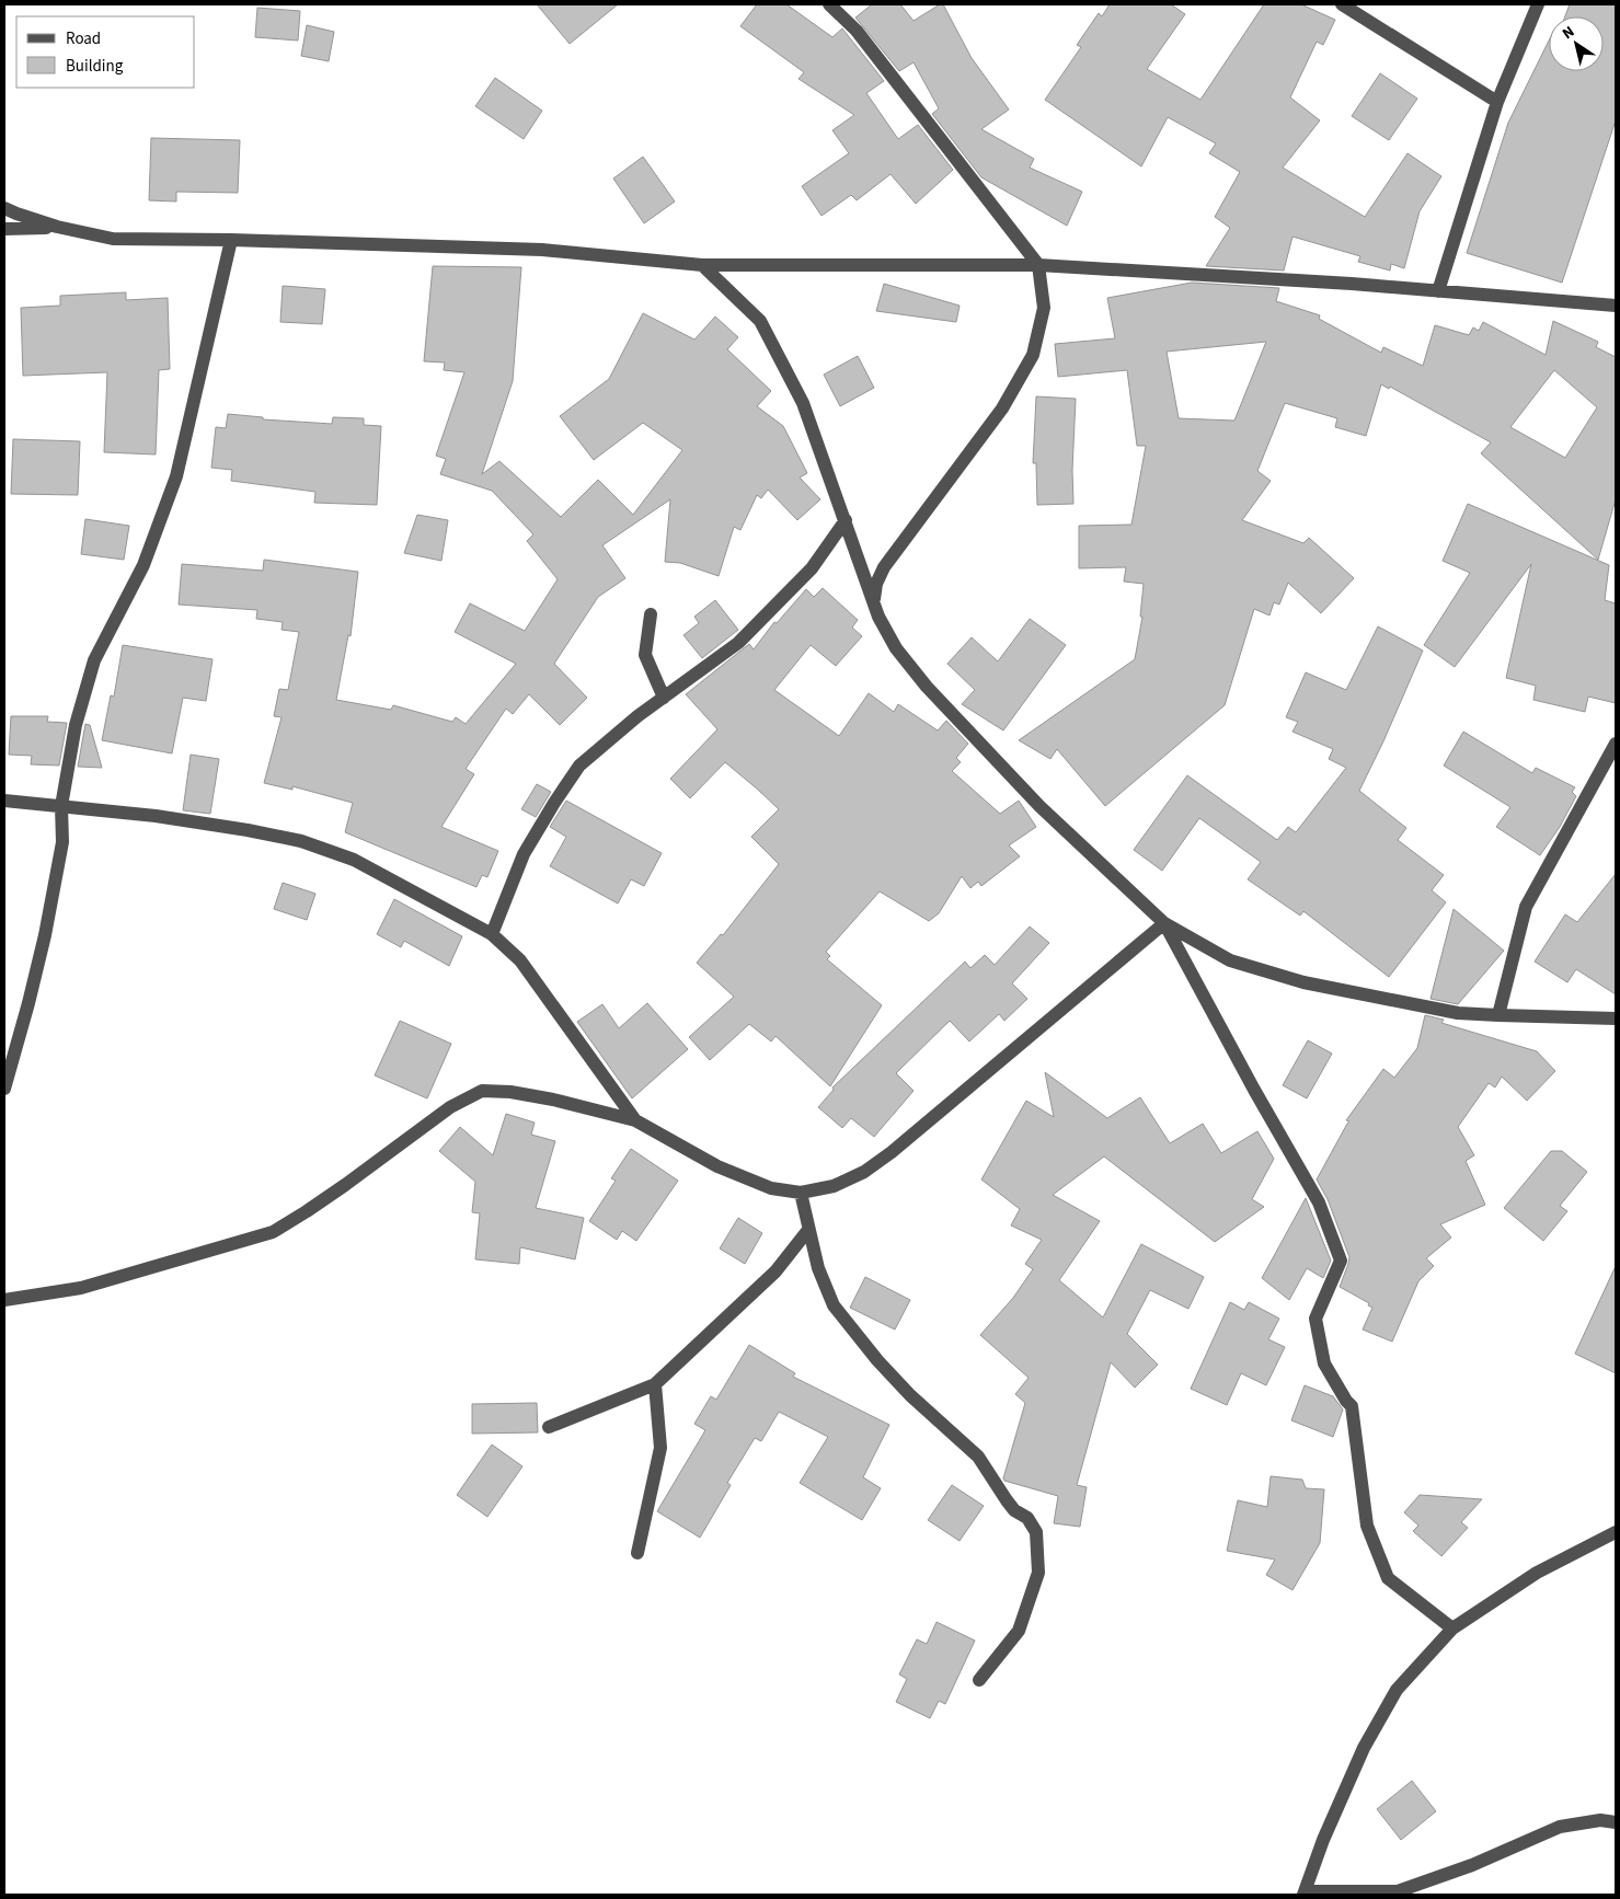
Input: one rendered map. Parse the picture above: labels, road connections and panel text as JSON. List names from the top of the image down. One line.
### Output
{"legend":["Road","Building"],"north":"top left"}
